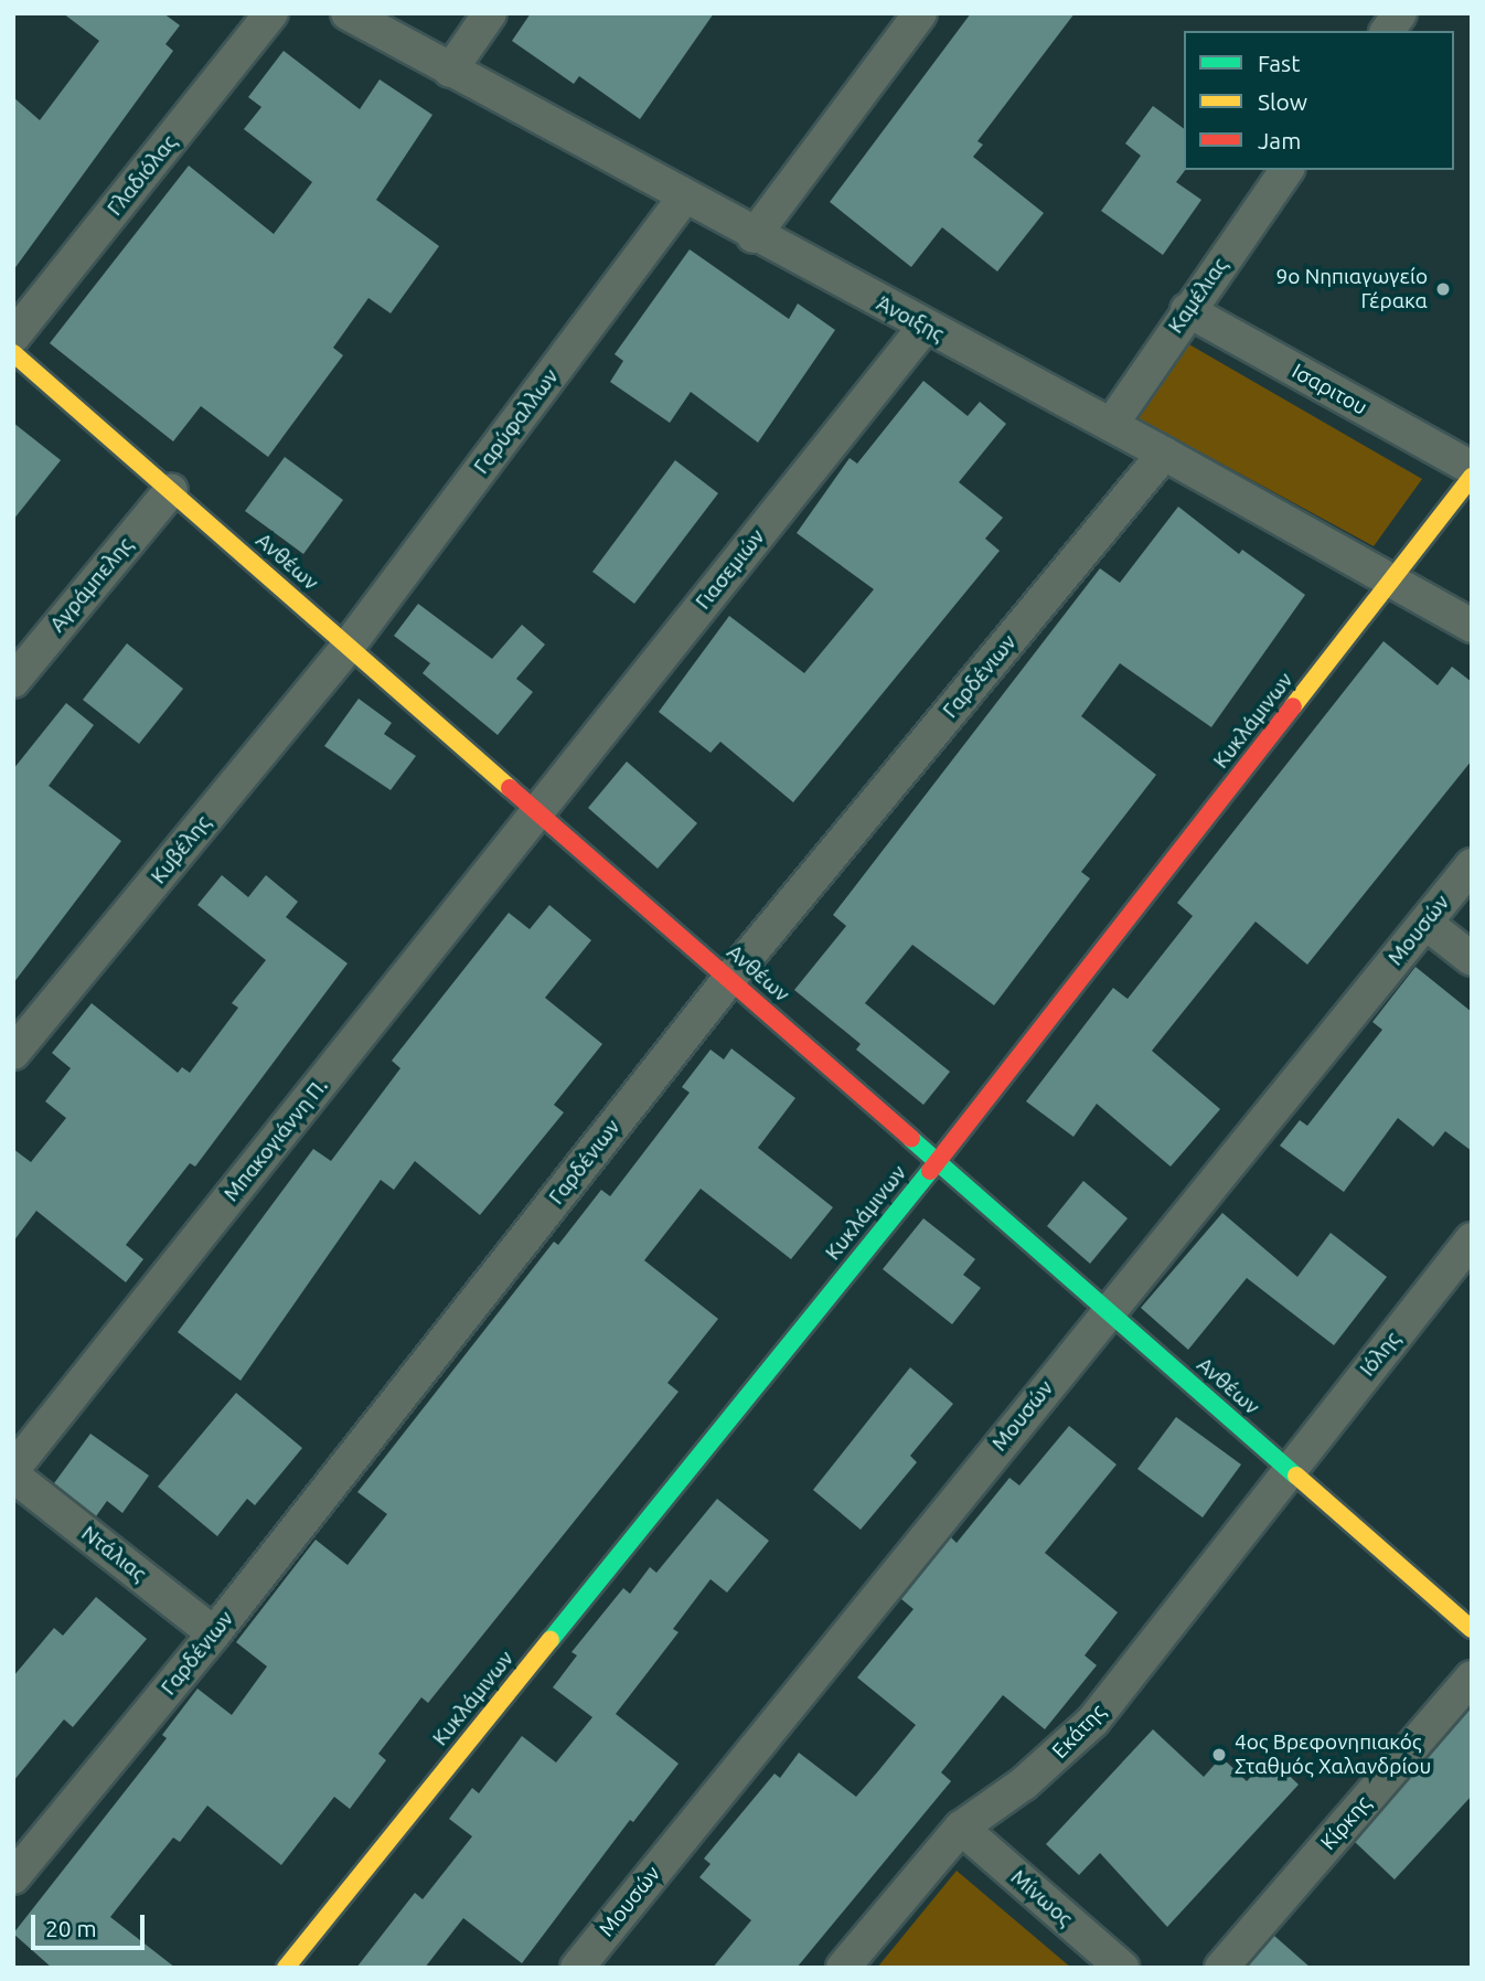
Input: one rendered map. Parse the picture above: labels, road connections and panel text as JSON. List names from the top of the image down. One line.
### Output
{"streets":{"street":["Γλαδιόλας","Καμέλιας","Άνοιξης","Ισαριτου","Γαρύφαλλων","Ανθέων","Γιασεμιών","Αγράμπελης","Γαρδένιων","Κυκλάμινων","Κυβέλης","Μουσών","Μπακογιάννη Π.","Ιόλης","Ντάλιας","Εκάτης","Κίρκης","Μίνωος"]},"crossings":[["Καμέλιας","Άνοιξης"],["Καμέλιας","Ισαριτου"],["Άνοιξης","Γαρύφαλλων"],["Άνοιξης","Γιασεμιών"],["Άνοιξης","Γαρδένιων"],["Άνοιξης","Κυκλάμινων"],["Γαρύφαλλων","Ανθέων"],["Γαρύφαλλων","Κυβέλης"],["Ανθέων","Γιασεμιών"],["Ανθέων","Αγράμπελης"],["Ανθέων","Γαρδένιων"],["Ανθέων","Κυκλάμινων"],["Ανθέων","Κυβέλης"],["Ανθέων","Μουσών"],["Ανθέων","Μπακογιάννη Π."],["Ανθέων","Ιόλης"],["Ανθέων","Εκάτης"],["Γιασεμιών","Μπακογιάννη Π."],["Γαρδένιων","Ντάλιας"],["Ιόλης","Εκάτης"],["Εκάτης","Μίνωος"]],"places":["9ο Νηπιαγωγείο Γέρακα","4ος Βρεφονηπιακός Σταθμός Χαλανδρίου"],"legend":["Fast","Slow","Jam"],"scale_bar":"20 m"}
